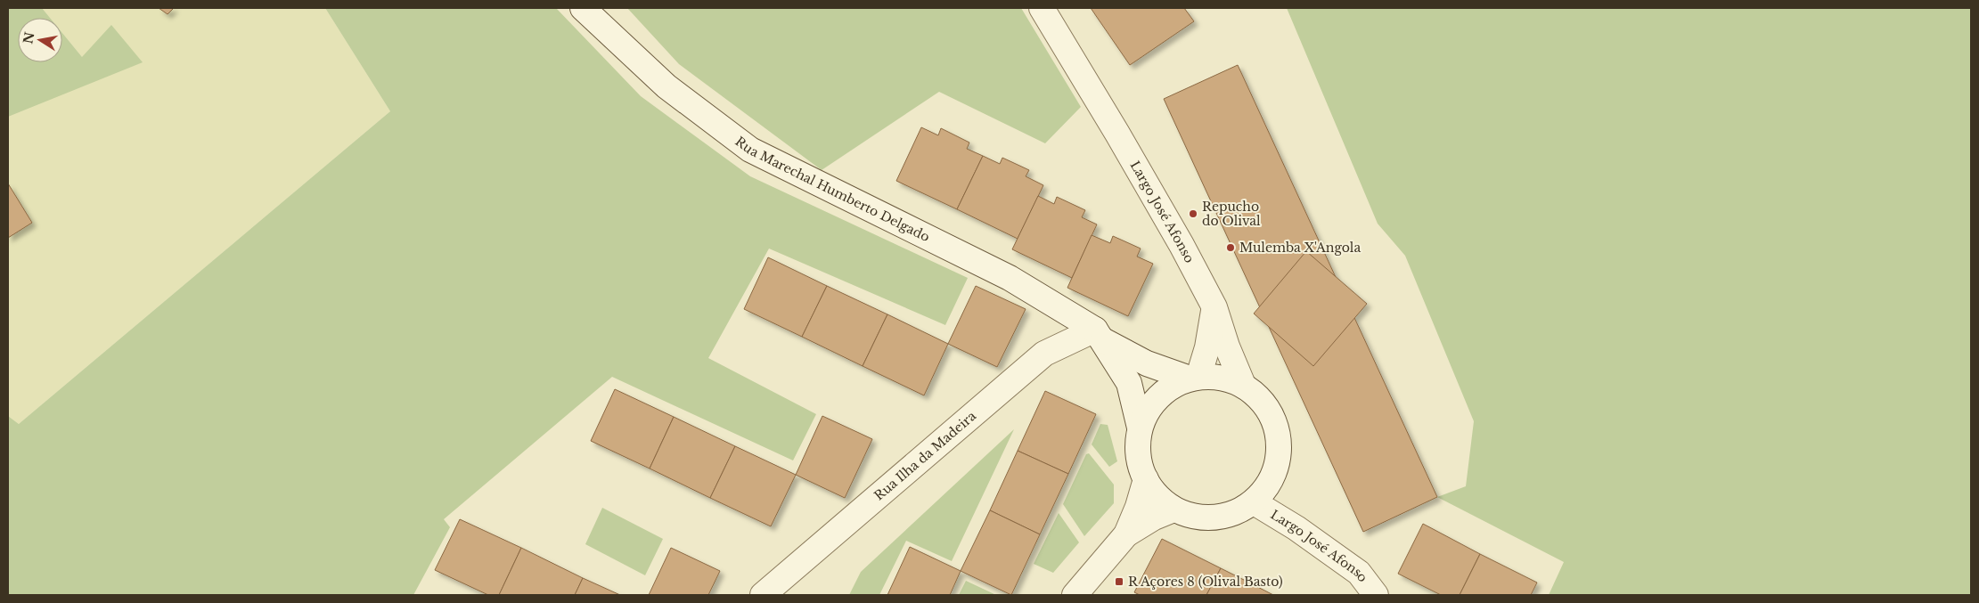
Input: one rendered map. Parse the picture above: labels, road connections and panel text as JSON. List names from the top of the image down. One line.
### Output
{"streets":{"street":["Rua Marechal Humberto Delgado","Largo José Afonso","Rua Ilha da Madeira"]},"crossings":[["Rua Marechal Humberto Delgado","Largo José Afonso"],["Rua Marechal Humberto Delgado","Rua Ilha da Madeira"]],"places":{"other":["Repucho do Olival","Mulemba X'Angola"],"transit":["R Açores 8 (Olival Basto)"]},"north":"left"}
